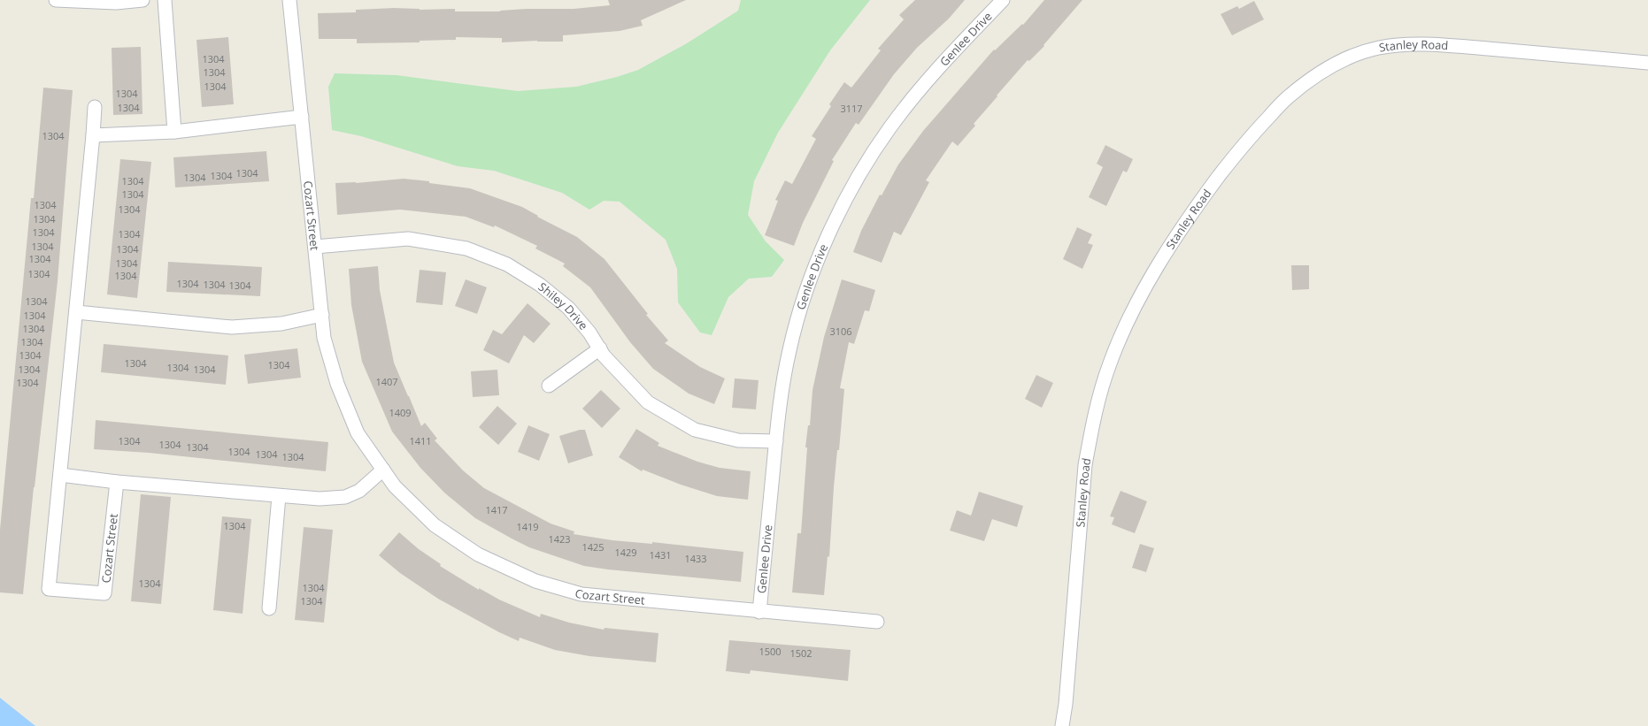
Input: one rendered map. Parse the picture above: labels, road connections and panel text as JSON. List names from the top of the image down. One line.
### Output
{"streets":{"street":["Genlee Drive","Stanley Road","Cozart Street","Shiley Drive"]},"crossings":[["Genlee Drive","Cozart Street"],["Genlee Drive","Shiley Drive"],["Cozart Street","Shiley Drive"]],"house_numbers":["1304","1304","1304","1304","1304","3117","1304","1304","1304","1304","1304","1304","1304","1304","1304","1304","1304","1304","1304","1304","1304","1304","1304","1304","1304","1304","1304","1304","1304","3106","1304","1304","1304","1304","1304","1304","1304","1407","1304","1409","1304","1411","1304","1304","1304","1304","1304","1417","1304","1419","1423","1425","1429","1431","1433","1304","1304","1304","1500","1502"]}
